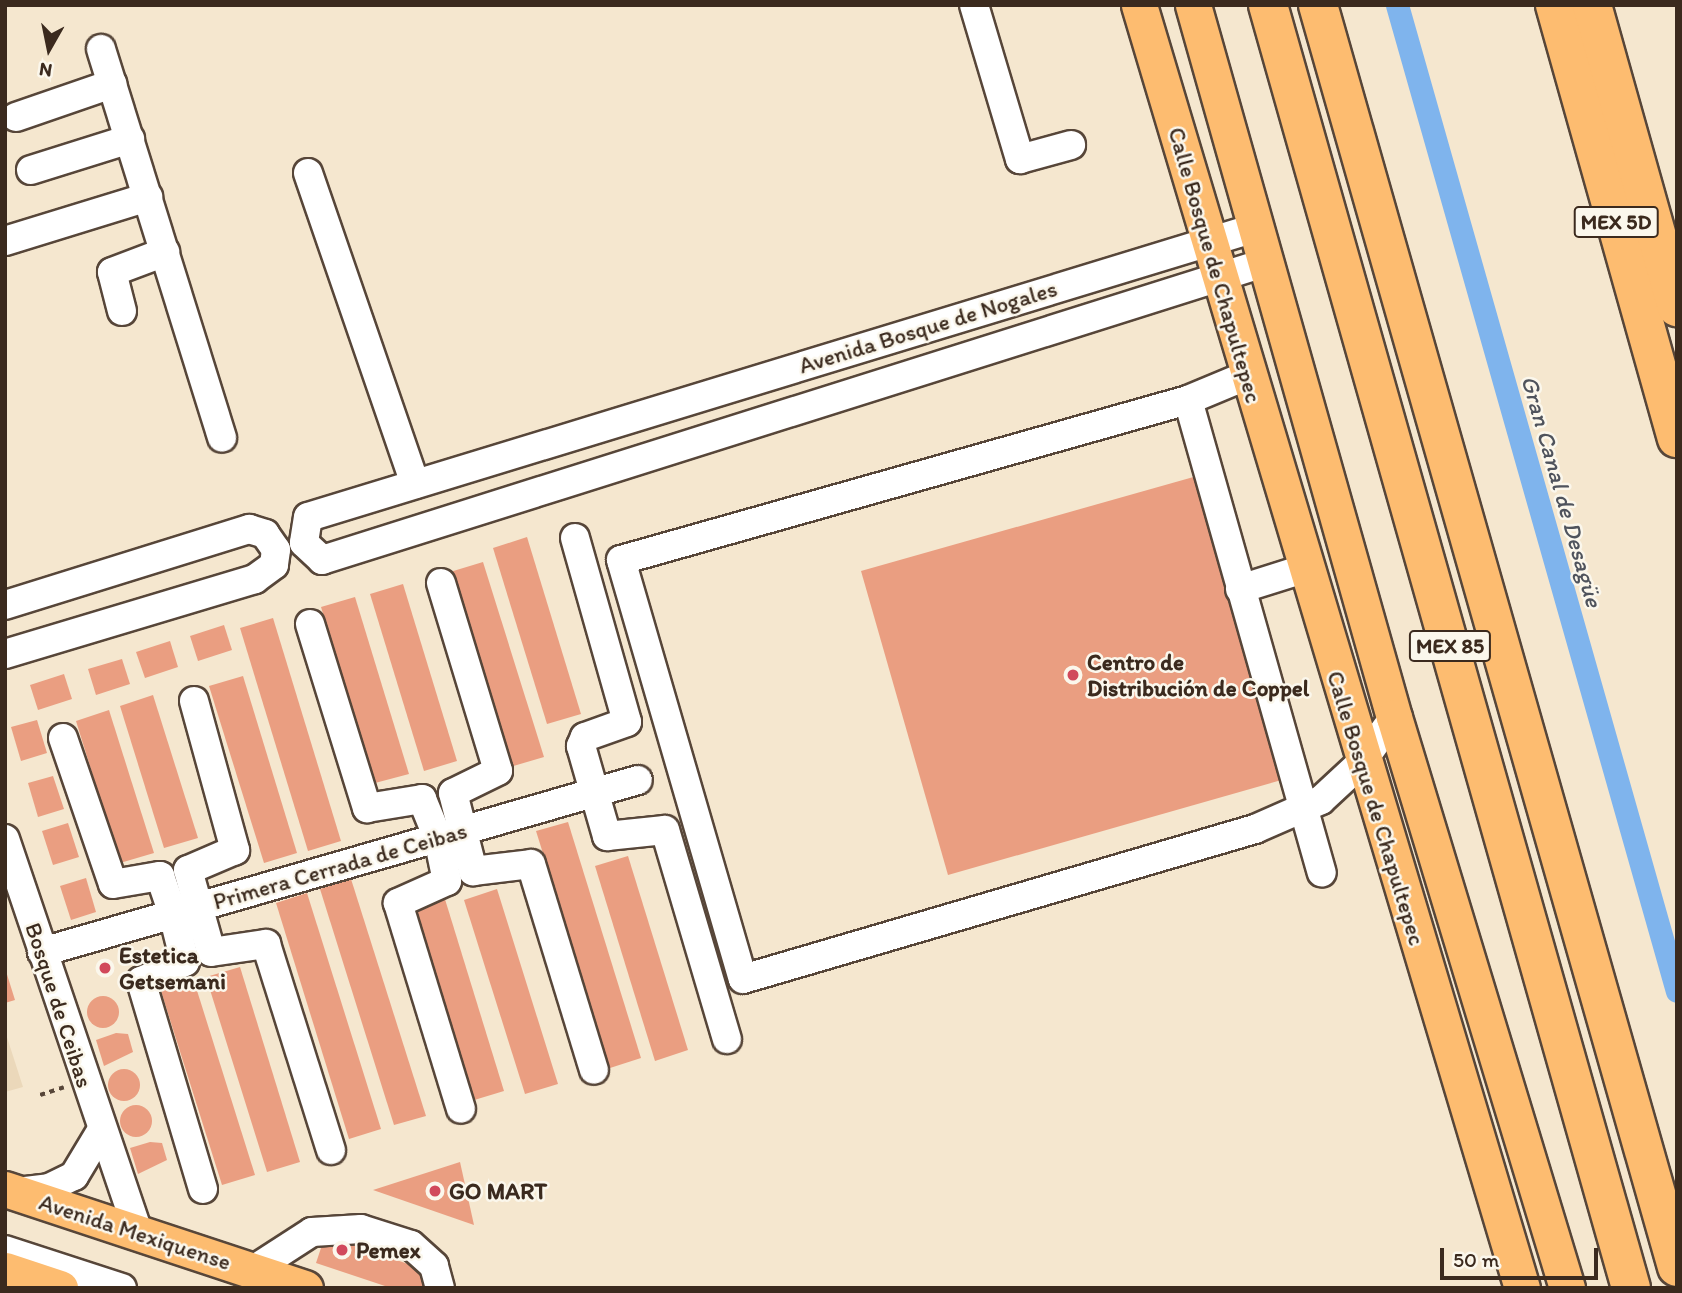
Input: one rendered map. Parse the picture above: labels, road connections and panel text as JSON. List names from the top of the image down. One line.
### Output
{"streets":{"highway":["MEX 5D","MEX 85"],"main road":["Calle Bosque de Chapultepec","Avenida Mexiquense"],"street":["Avenida Bosque de Nogales","Primera Cerrada de Ceibas","Bosque de Ceibas"]},"crossings":[["Calle Bosque de Chapultepec","Avenida Bosque de Nogales"],["Primera Cerrada de Ceibas","Bosque de Ceibas"],["Bosque de Ceibas","Avenida Mexiquense"]],"water":["Gran Canal de Desagüe"],"places":["Centro de Distribución de Coppel","Estetica Getsemani","GO MART","Pemex"],"scale_bar":"50 m","north":"bottom"}
